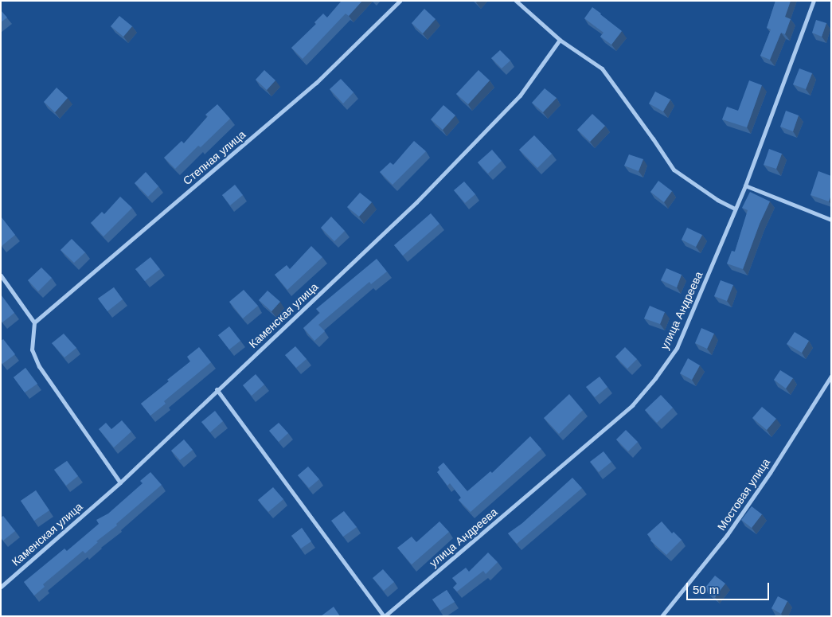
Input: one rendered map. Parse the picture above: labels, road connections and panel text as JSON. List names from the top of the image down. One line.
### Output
{"streets":{"street":["Степная улица","улица Андреева","Каменская улица","Мостовая улица"]},"scale_bar":"50 m"}
